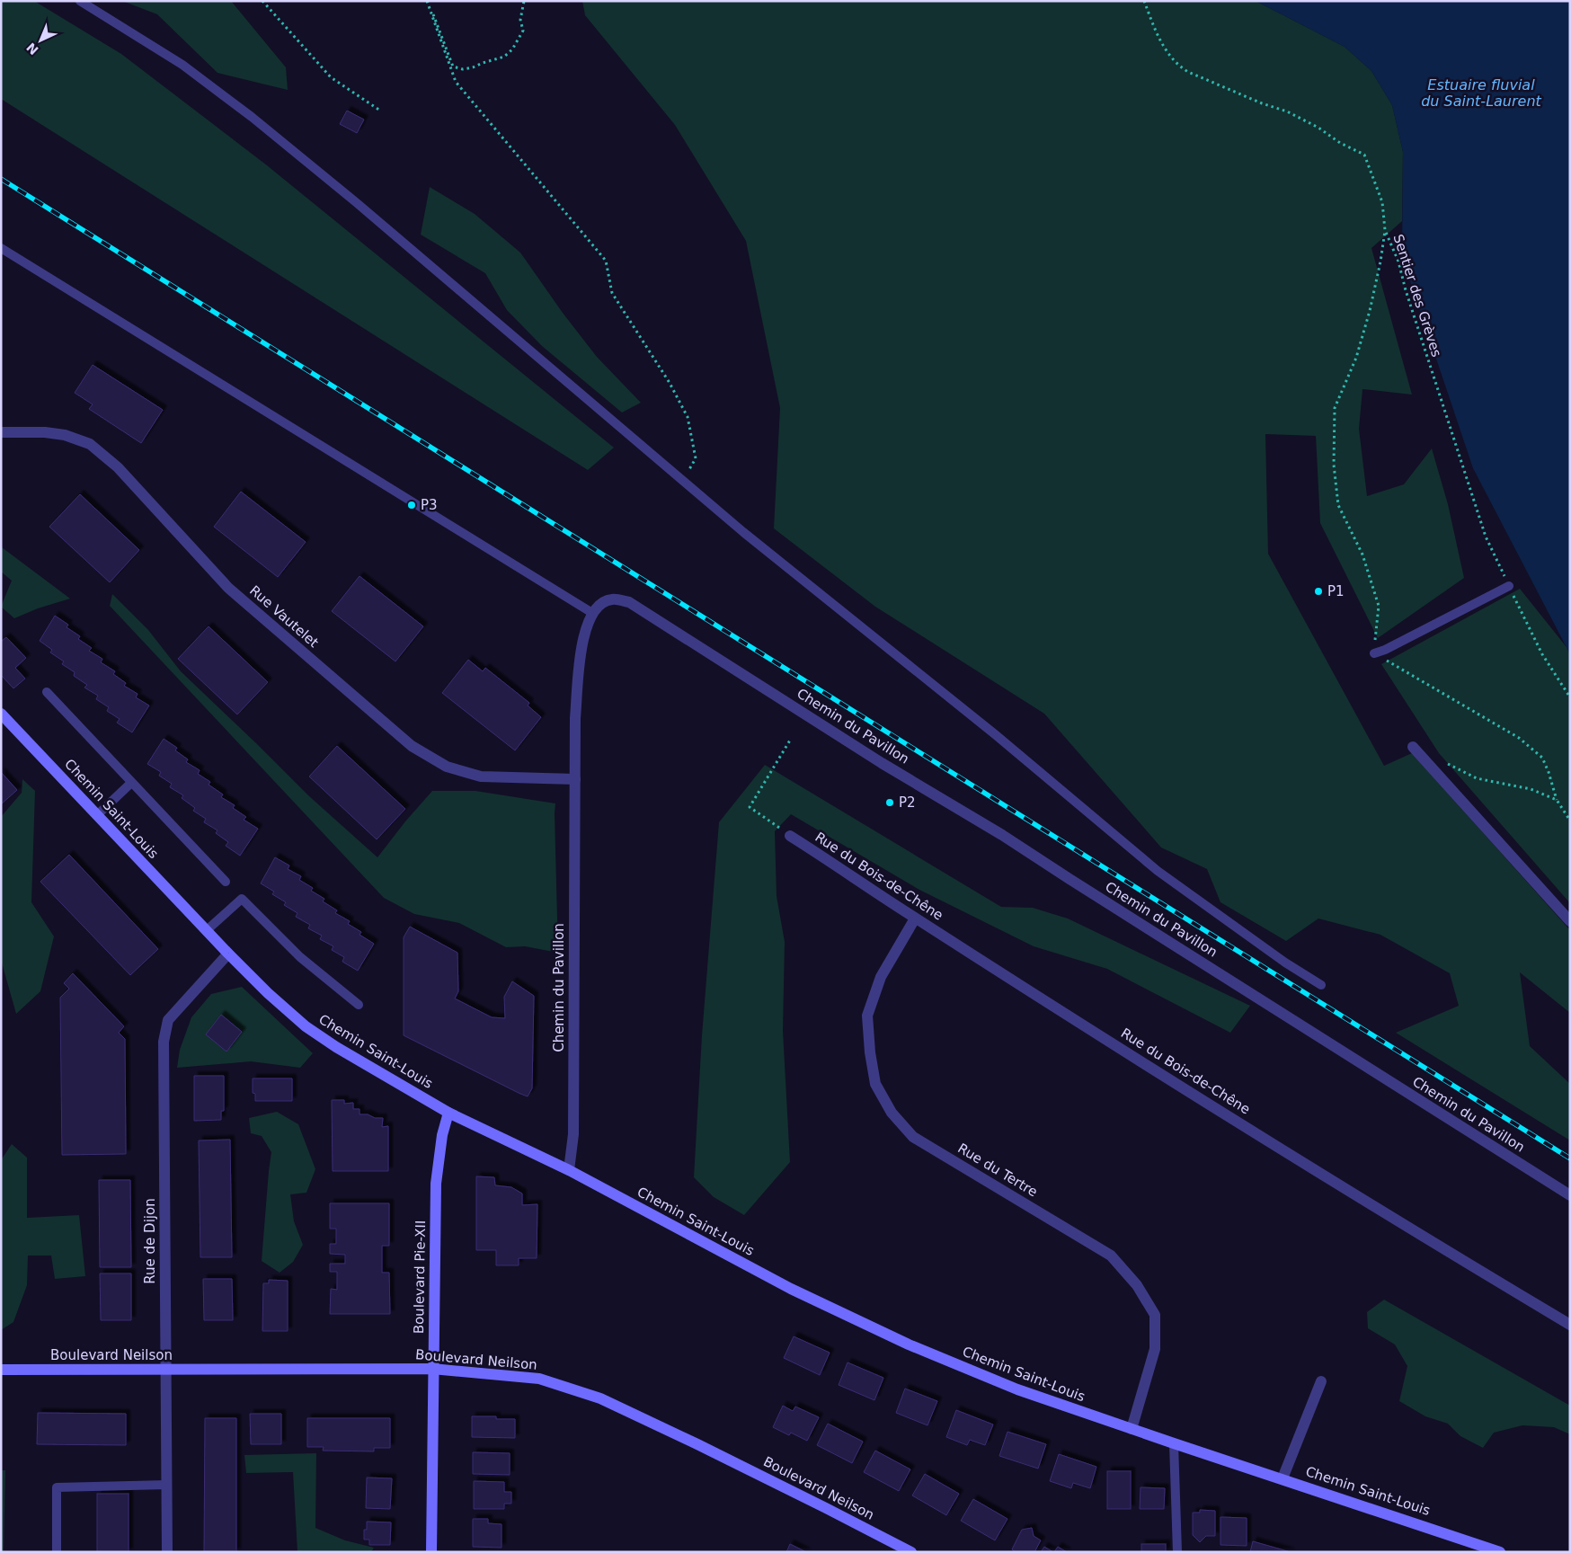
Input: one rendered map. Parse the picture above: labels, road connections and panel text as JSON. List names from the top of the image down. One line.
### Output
{"streets":{"street":["Rue Vautelet","Chemin du Pavillon","Chemin Saint-Louis","Rue du Bois-de-Chêne","Rue du Tertre","Rue de Dijon","Boulevard Pie-XII","Boulevard Neilson"],"path":["Sentier des Grèves"]},"crossings":[["Rue Vautelet","Chemin du Pavillon"],["Chemin du Pavillon","Chemin Saint-Louis"],["Chemin Saint-Louis","Rue du Tertre"],["Chemin Saint-Louis","Rue de Dijon"],["Chemin Saint-Louis","Boulevard Pie-XII"],["Rue du Bois-de-Chêne","Rue du Tertre"],["Rue de Dijon","Boulevard Neilson"],["Boulevard Pie-XII","Boulevard Neilson"]],"water":["Estuaire fluvial du Saint-Laurent"],"places":["P3","P1","P2"],"north":"bottom left"}
